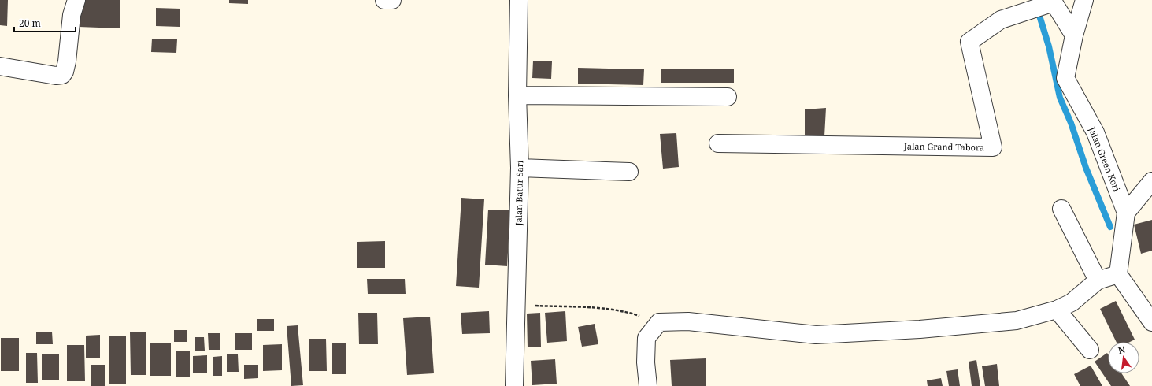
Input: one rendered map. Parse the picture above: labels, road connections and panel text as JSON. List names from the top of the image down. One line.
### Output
{"streets":{"street":["Jalan Grand Tabora","Jalan Green Kori","Jalan Batur Sari"]},"crossings":[["Jalan Grand Tabora","Jalan Green Kori"]],"scale_bar":"20 m","north":"top"}
